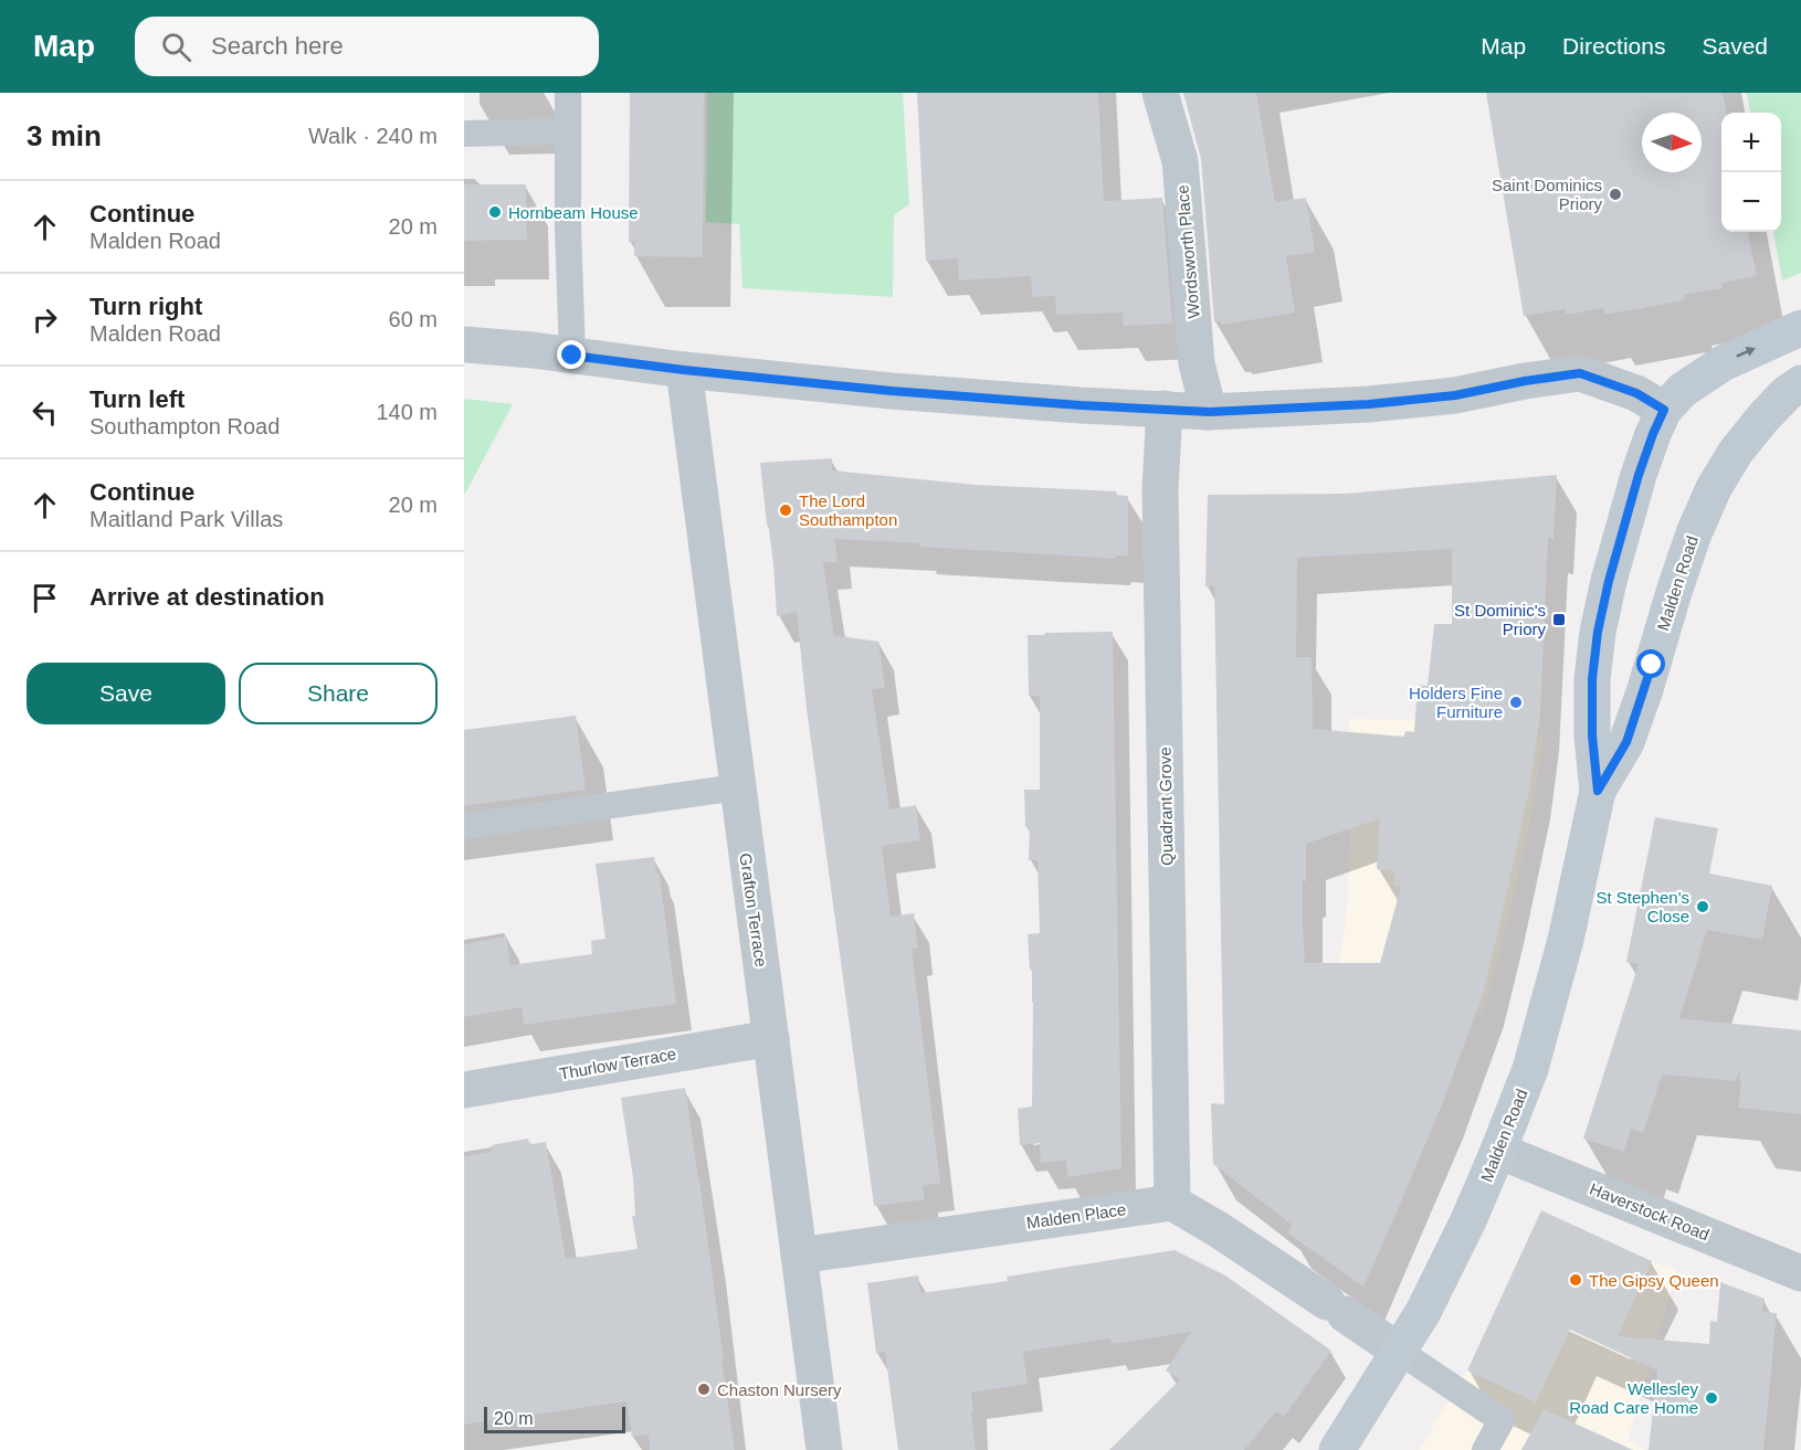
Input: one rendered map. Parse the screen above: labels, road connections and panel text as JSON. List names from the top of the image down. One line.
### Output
{"streets":{"main road":["Malden Road"],"street":["Wordsworth Place","Quadrant Grove","Grafton Terrace","Thurlow Terrace","Haverstock Road","Malden Place"]},"crossings":[["Malden Road","Haverstock Road"],["Quadrant Grove","Malden Place"],["Grafton Terrace","Thurlow Terrace"],["Grafton Terrace","Malden Place"]],"places":{"other":["Saint Dominics Priory","Hornbeam House","The Lord Southampton","Holders Fine Furniture","St Stephen's Close","The Gipsy Queen","Chaston Nursery","Wellesley Road Care Home"],"transit":["St Dominic's Priory"]},"scale_bar":"20 m","north":"right","page":{"header":"Map","search":"Search here","nav":["Map","Directions","Saved"],"heading":["3 min","Walk · 240 m"],"map_buttons":["+","−"],"list":[["Continue","Malden Road","20 m"],["Turn right","Malden Road","60 m"],["Turn left","Southampton Road","140 m"],["Continue","Maitland Park Villas","20 m"],"Arrive at destination"],"buttons":["Save","Share"],"scale":"20 m"}}
